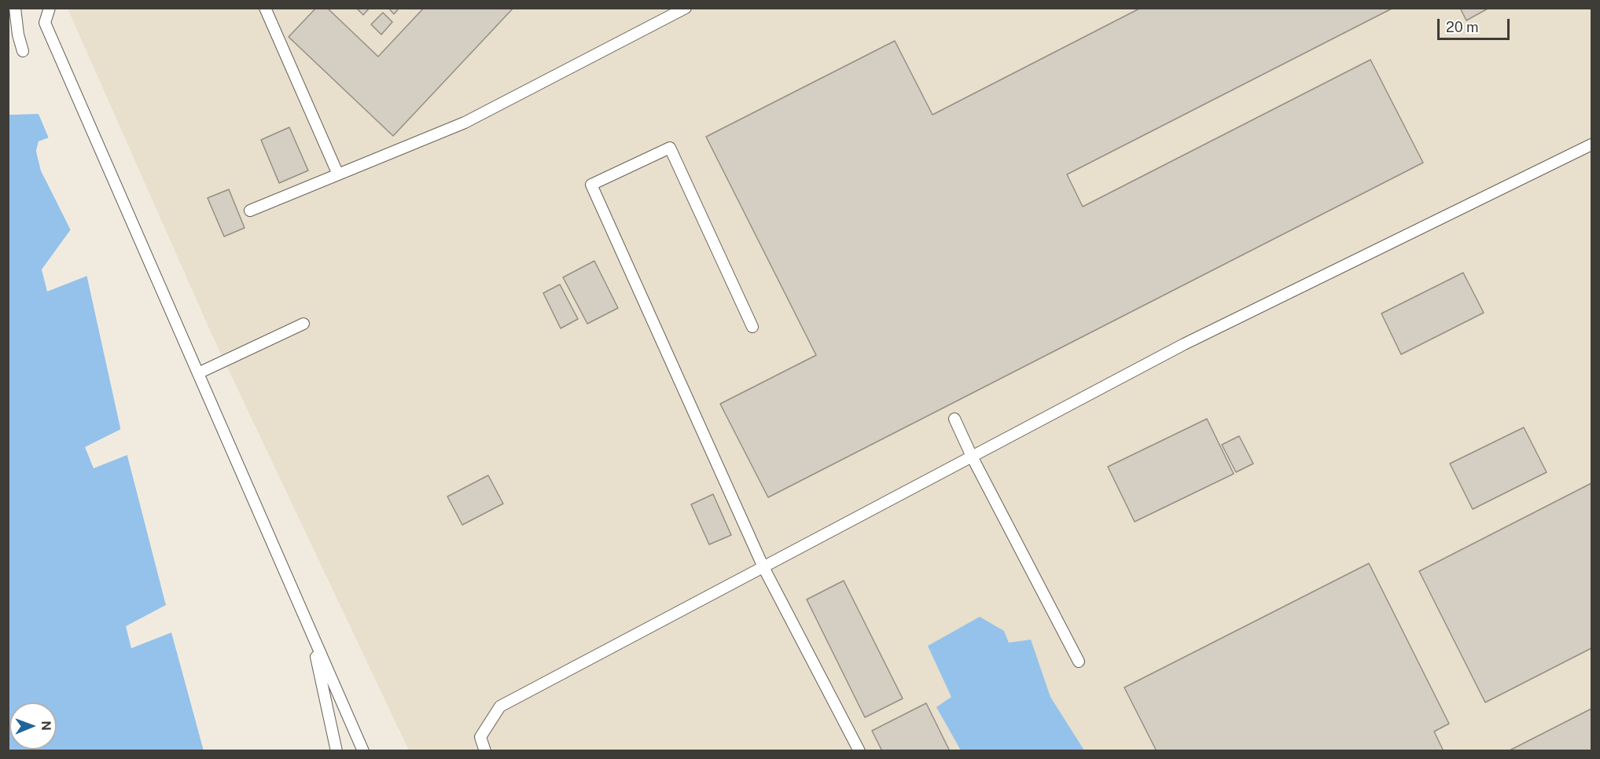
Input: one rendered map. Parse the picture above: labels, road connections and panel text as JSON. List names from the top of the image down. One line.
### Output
{"scale_bar":"20 m","north":"right"}
